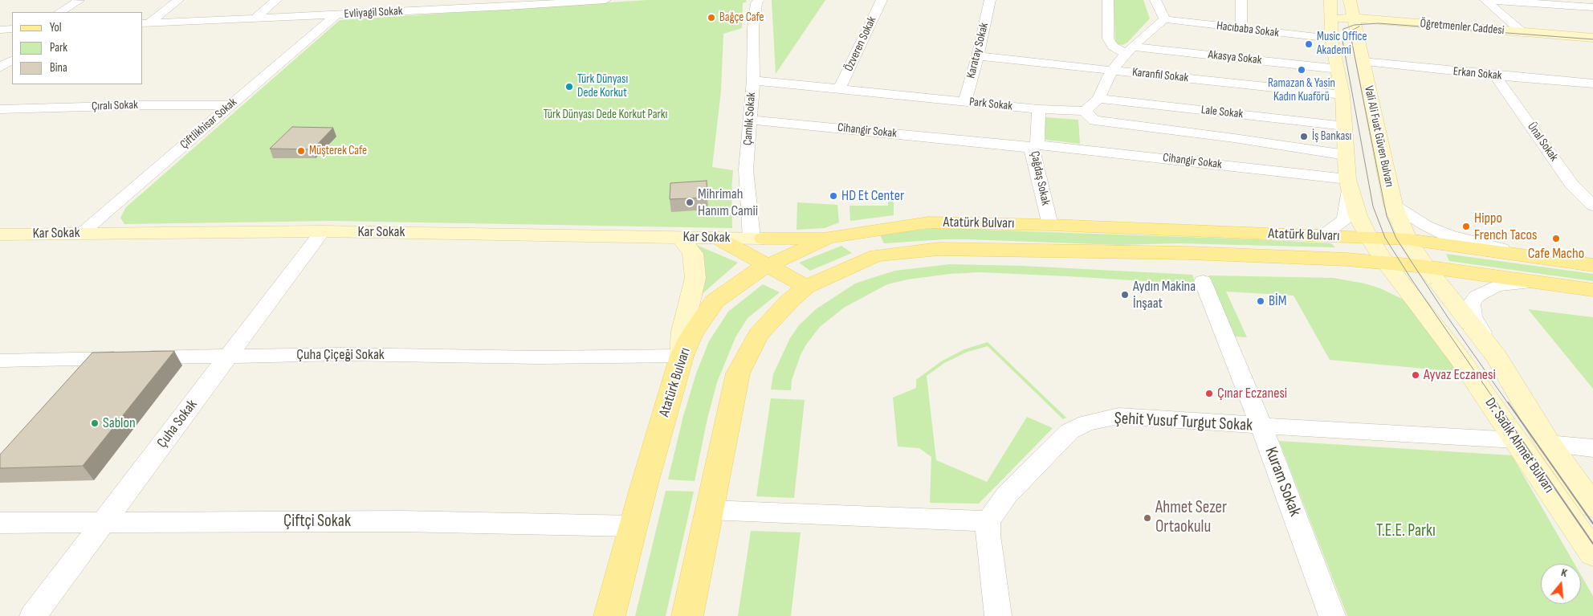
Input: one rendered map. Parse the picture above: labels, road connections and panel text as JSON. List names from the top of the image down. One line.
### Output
{"streets":{"main road":["Öğretmenler Caddesi","Vali Ali Fuat Güven Bulvarı","Atatürk Bulvarı","Kar Sokak","Dr. Sadık Ahmet Bulvarı"],"street":["Evliyagil Sokak","Hacıbaba Sokak","Özveren Sokak","Karatay Sokak","Akasya Sokak","Erkan Sokak","Karanfil Sokak","Park Sokak","Çıralı Sokak","Lale Sokak","Çamlık Sokak","Çiftlikhisar Sokak","Cihangir Sokak","Ünal Sokak","Çağdaş Sokak","Çuha Çiçeği Sokak","Şehit Yusuf Turgut Sokak","Çuha Sokak","Kuram Sokak","Çiftçi Sokak"]},"crossings":[["Evliyagil Sokak","Çiftlikhisar Sokak"],["Öğretmenler Caddesi","Vali Ali Fuat Güven Bulvarı"],["Hacıbaba Sokak","Vali Ali Fuat Güven Bulvarı"],["Özveren Sokak","Park Sokak"],["Karatay Sokak","Karanfil Sokak"],["Karatay Sokak","Park Sokak"],["Akasya Sokak","Vali Ali Fuat Güven Bulvarı"],["Erkan Sokak","Vali Ali Fuat Güven Bulvarı"],["Erkan Sokak","Ünal Sokak"],["Karanfil Sokak","Vali Ali Fuat Güven Bulvarı"],["Park Sokak","Çamlık Sokak"],["Park Sokak","Vali Ali Fuat Güven Bulvarı"],["Park Sokak","Çağdaş Sokak"],["Çıralı Sokak","Çiftlikhisar Sokak"],["Lale Sokak","Vali Ali Fuat Güven Bulvarı"],["Çamlık Sokak","Cihangir Sokak"],["Çamlık Sokak","Kar Sokak"],["Çiftlikhisar Sokak","Kar Sokak"],["Cihangir Sokak","Vali Ali Fuat Güven Bulvarı"],["Cihangir Sokak","Çağdaş Sokak"],["Vali Ali Fuat Güven Bulvarı","Atatürk Bulvarı"],["Vali Ali Fuat Güven Bulvarı","Dr. Sadık Ahmet Bulvarı"],["Çağdaş Sokak","Atatürk Bulvarı"],["Atatürk Bulvarı","Çuha Çiçeği Sokak"],["Atatürk Bulvarı","Dr. Sadık Ahmet Bulvarı"],["Atatürk Bulvarı","Çiftçi Sokak"],["Kar Sokak","Çuha Sokak"],["Çuha Çiçeği Sokak","Çuha Sokak"],["Şehit Yusuf Turgut Sokak","Dr. Sadık Ahmet Bulvarı"],["Şehit Yusuf Turgut Sokak","Kuram Sokak"],["Çuha Sokak","Çiftçi Sokak"]],"parks":["Türk Dünyası Dede Korkut Parkı","T.E.E. Parkı"],"places":["Bağçe Cafe","Music Office Akademi","Ramazan & Yasin Kadın Kuaförü","Türk Dünyası Dede Korkut","İş Bankası","Müşterek Cafe","HD Et Center","Mihrimah Hanım Camii","Hippo French Tacos","Cafe Macho","Aydın Makina İnşaat","BİM","Ayvaz Eczanesi","Çınar Eczanesi","Sablon","Ahmet Sezer Ortaokulu"],"legend":["Yol","Park","Bina"],"north":"top"}
